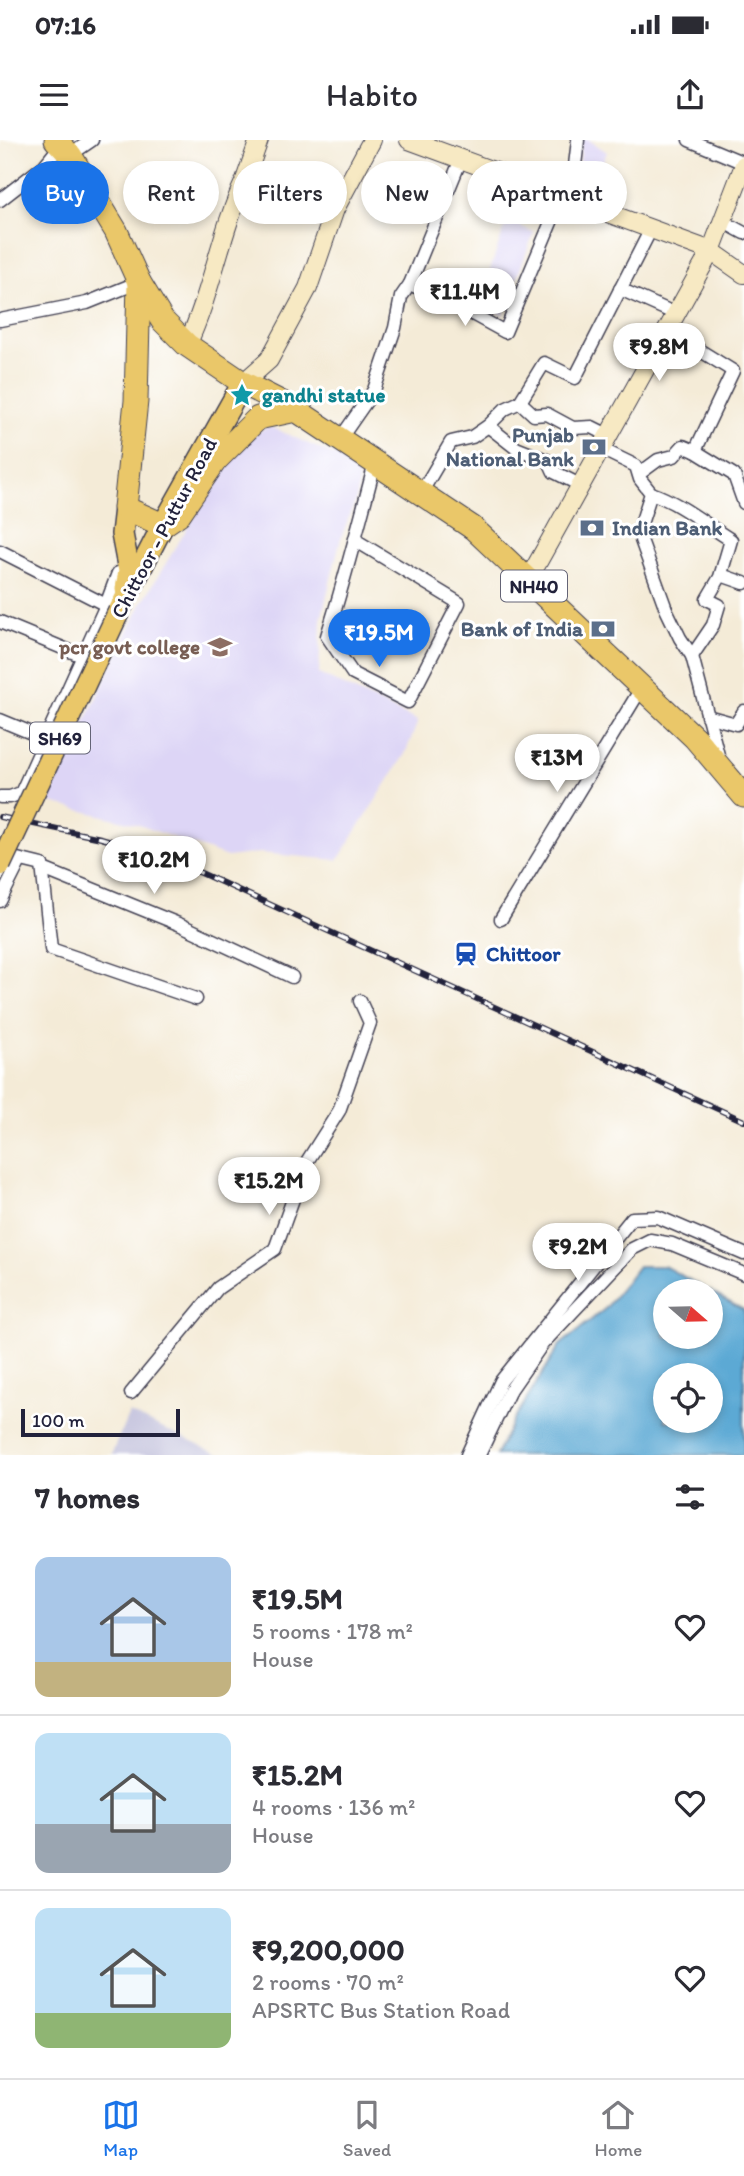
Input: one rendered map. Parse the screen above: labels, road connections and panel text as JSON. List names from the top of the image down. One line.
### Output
{"streets":{"highway":["NH40"],"main road":["Chittoor - Puttur Road","SH69"]},"crossings":[["Chittoor - Puttur Road","NH40"]],"places":{"place":["gandhi statue"],"bank":["Punjab National Bank","Indian Bank","Bank of India"],"school or university":["pcr govt college"],"station":["Chittoor"]},"scale_bar":"100 m","north":"right","page":{"status":"07:16","header":"Habito","chip":["Buy","Rent","Filters","New","Apartment"],"price":["₹11.4M","₹9.8M","₹19.5M","₹13M","₹10.2M","₹15.2M","₹9.2M"],"scale":"100 m","heading":"7 homes","list":[{"name":"₹19.5M","note":"5 rooms · 178 m² · House"},{"name":"₹15.2M","note":"4 rooms · 136 m² · House"},{"name":"₹9,200,000","note":"2 rooms · 70 m² · APSRTC Bus Station Road"}],"tabs":["Map","Saved","Home"]}}
